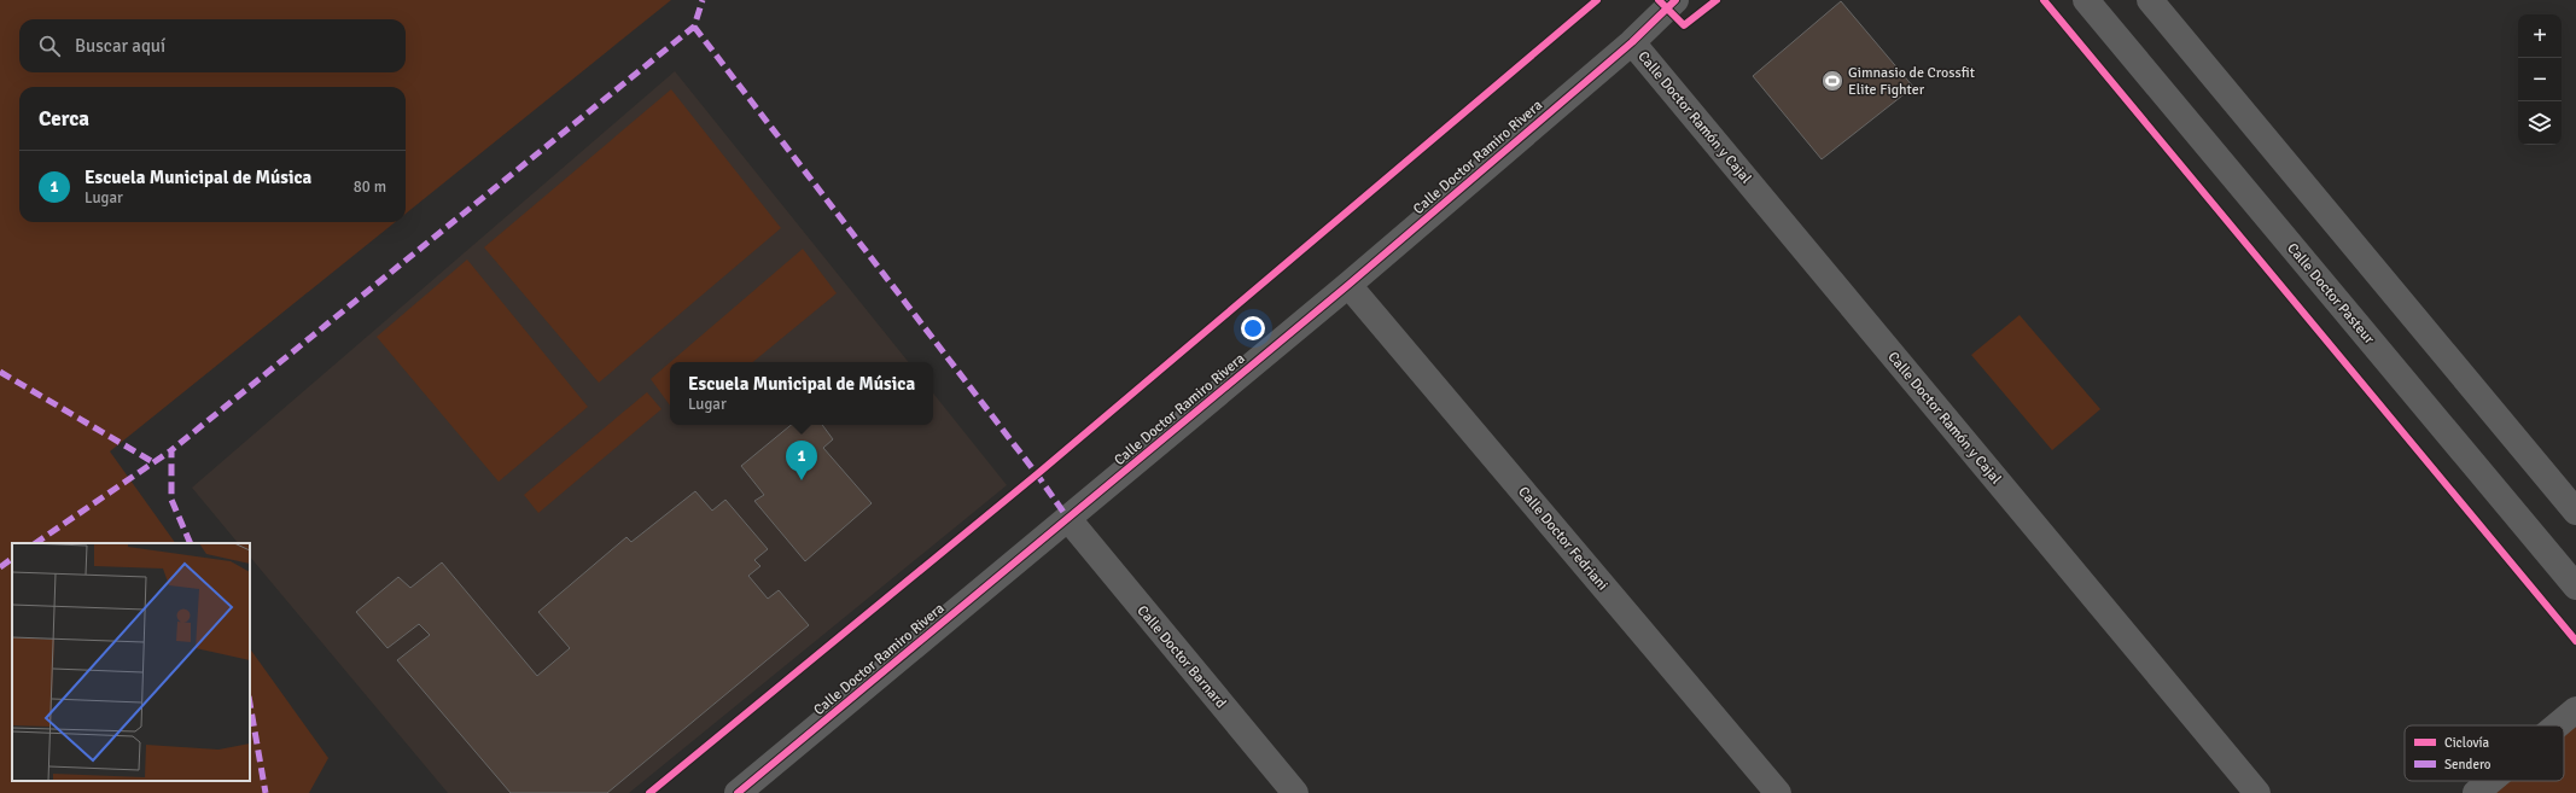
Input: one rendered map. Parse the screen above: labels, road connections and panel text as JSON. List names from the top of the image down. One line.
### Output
{"streets":{"street":["Calle Doctor Ramón y Cajal","Calle Doctor Ramiro Rivera","Calle Doctor Pasteur","Calle Doctor Fedriani","Calle Doctor Barnard"]},"crossings":[["Calle Doctor Ramón y Cajal","Calle Doctor Ramiro Rivera"],["Calle Doctor Ramiro Rivera","Calle Doctor Fedriani"],["Calle Doctor Ramiro Rivera","Calle Doctor Barnard"]],"places":{"sports":["Gimnasio de Crossfit Elite Fighter"]},"legend":["Ciclovía","Sendero"],"page":{"map_buttons":["+","−"],"search":"Buscar aquí","heading":"Cerca","list":[{"mark":"1","name":"Escuela Municipal de Música","note":"Lugar","value":"80 m"}],"popup":["Escuela Municipal de Música","Lugar"],"pins":"1"}}
